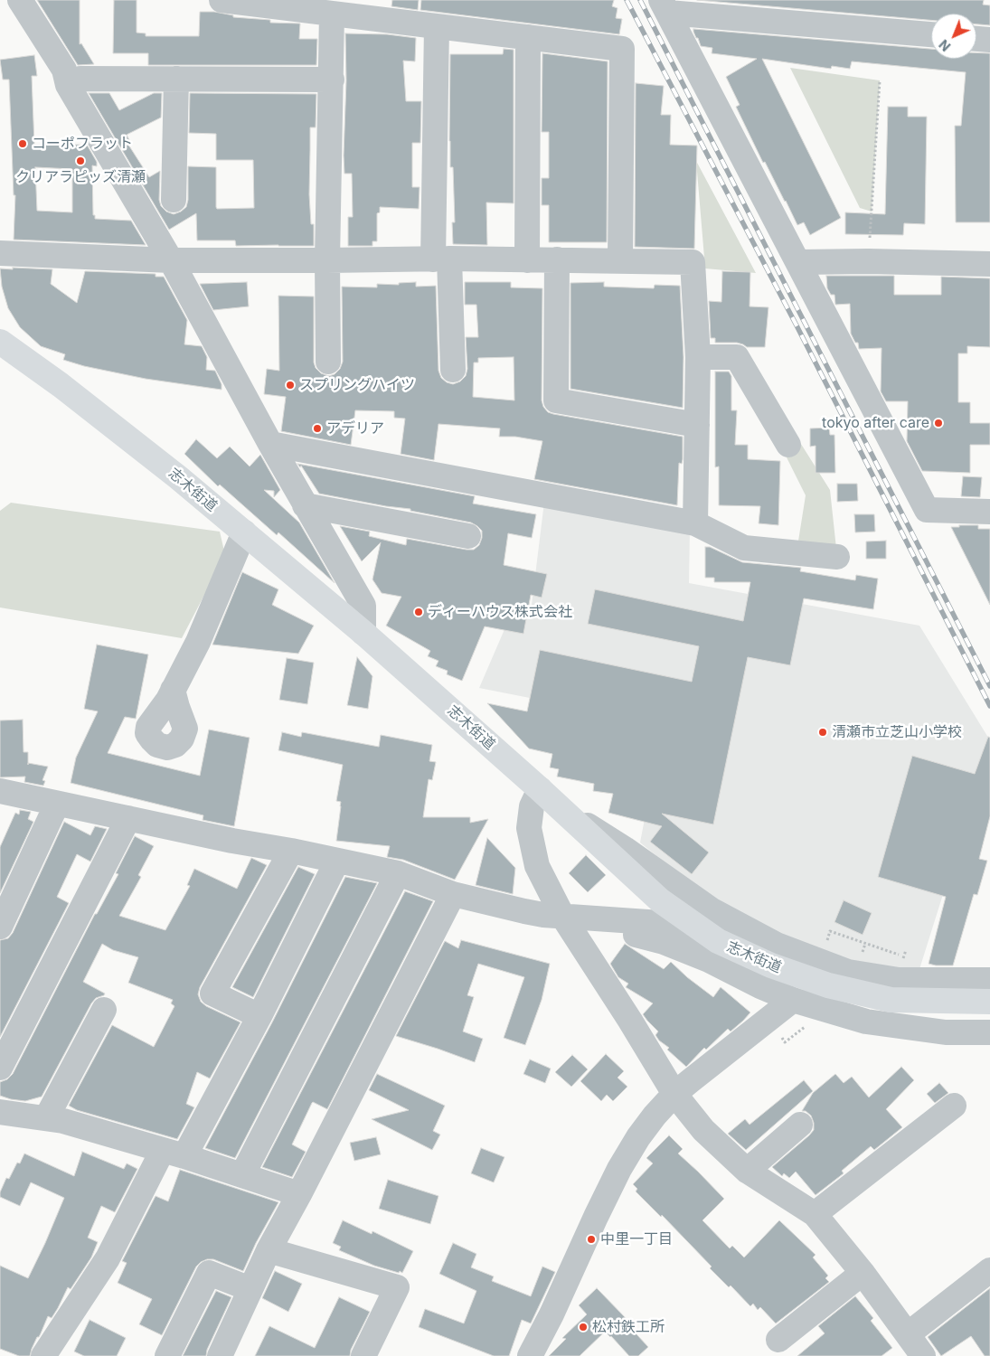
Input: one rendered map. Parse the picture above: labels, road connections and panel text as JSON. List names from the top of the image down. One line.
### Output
{"streets":{"main road":["志木街道"]},"places":["コーポフラット","クリアラピッズ清瀬","スプリングハイツ","tokyo after care","アデリア","ディーハウス株式会社","清瀬市立芝山小学校","中里一丁目","松村鉄工所"],"north":"bottom left"}
